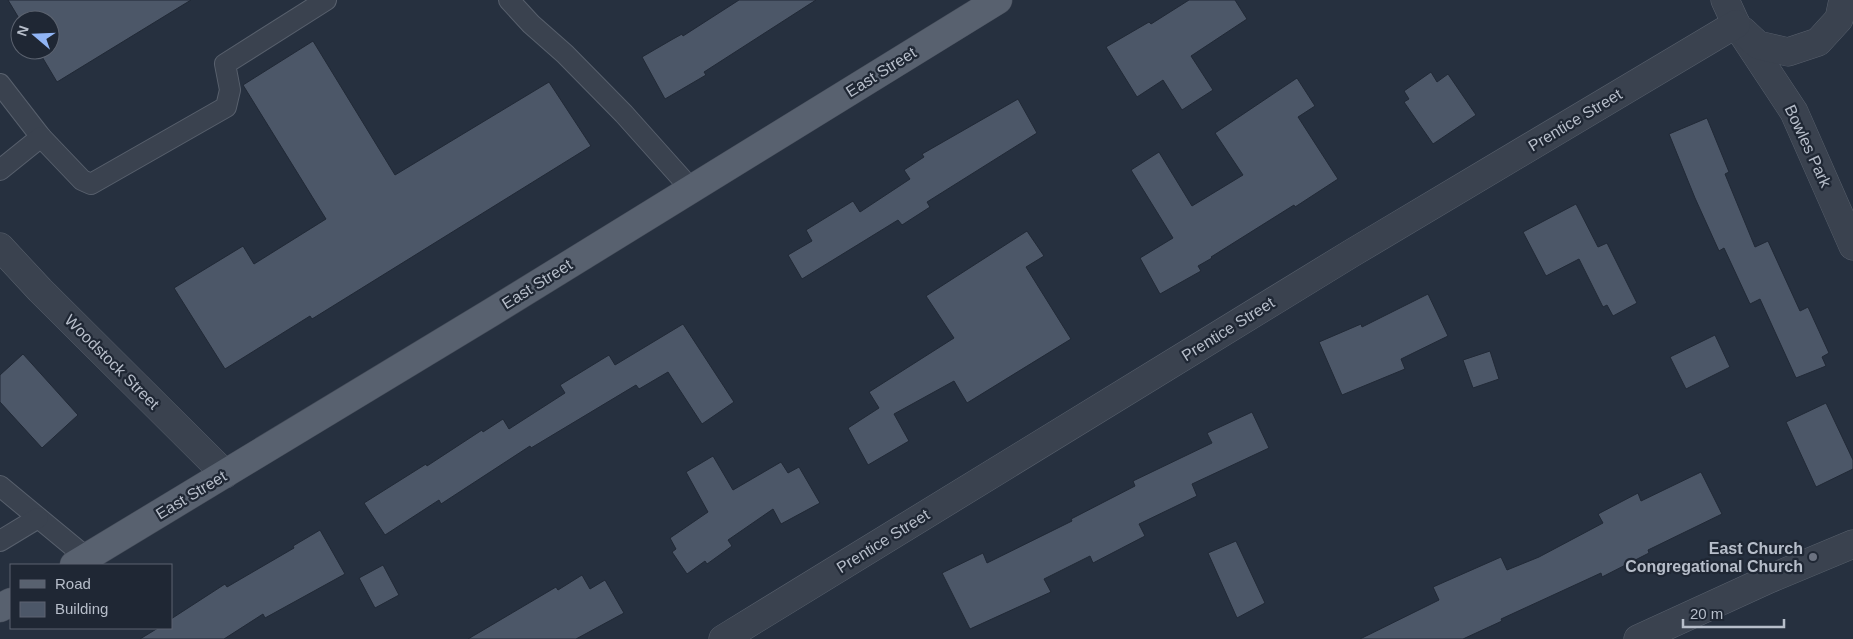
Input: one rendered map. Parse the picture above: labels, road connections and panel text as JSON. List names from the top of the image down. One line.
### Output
{"streets":{"main road":["East Street"],"street":["Prentice Street","Bowles Park","Woodstock Street"]},"crossings":[["East Street","Woodstock Street"],["Prentice Street","Bowles Park"]],"places":["East Church Congregational Church"],"legend":["Road","Building"],"scale_bar":"20 m","north":"left"}
